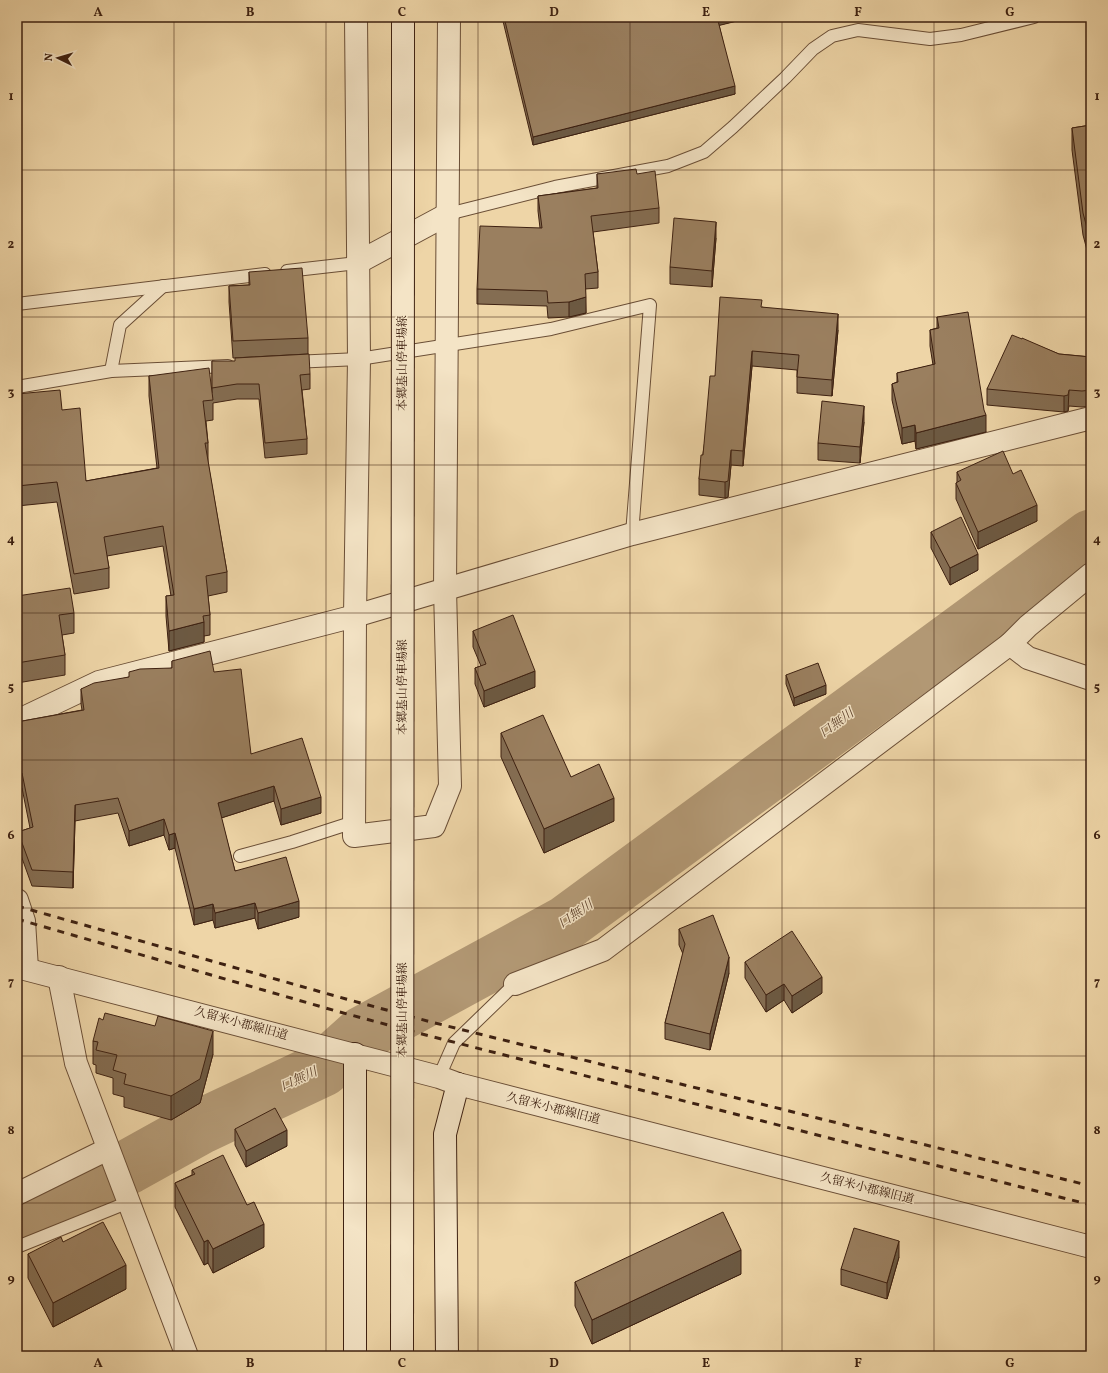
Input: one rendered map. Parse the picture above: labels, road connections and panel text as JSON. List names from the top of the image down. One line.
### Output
{"streets":{"street":["本郷基山停車場線","久留米小郡線旧道"]},"water":["口無川"],"north":"left","grid":{"columns":["A","B","C","D","E","F","G"],"rows":["1","2","3","4","5","6","7","8","9"]}}
